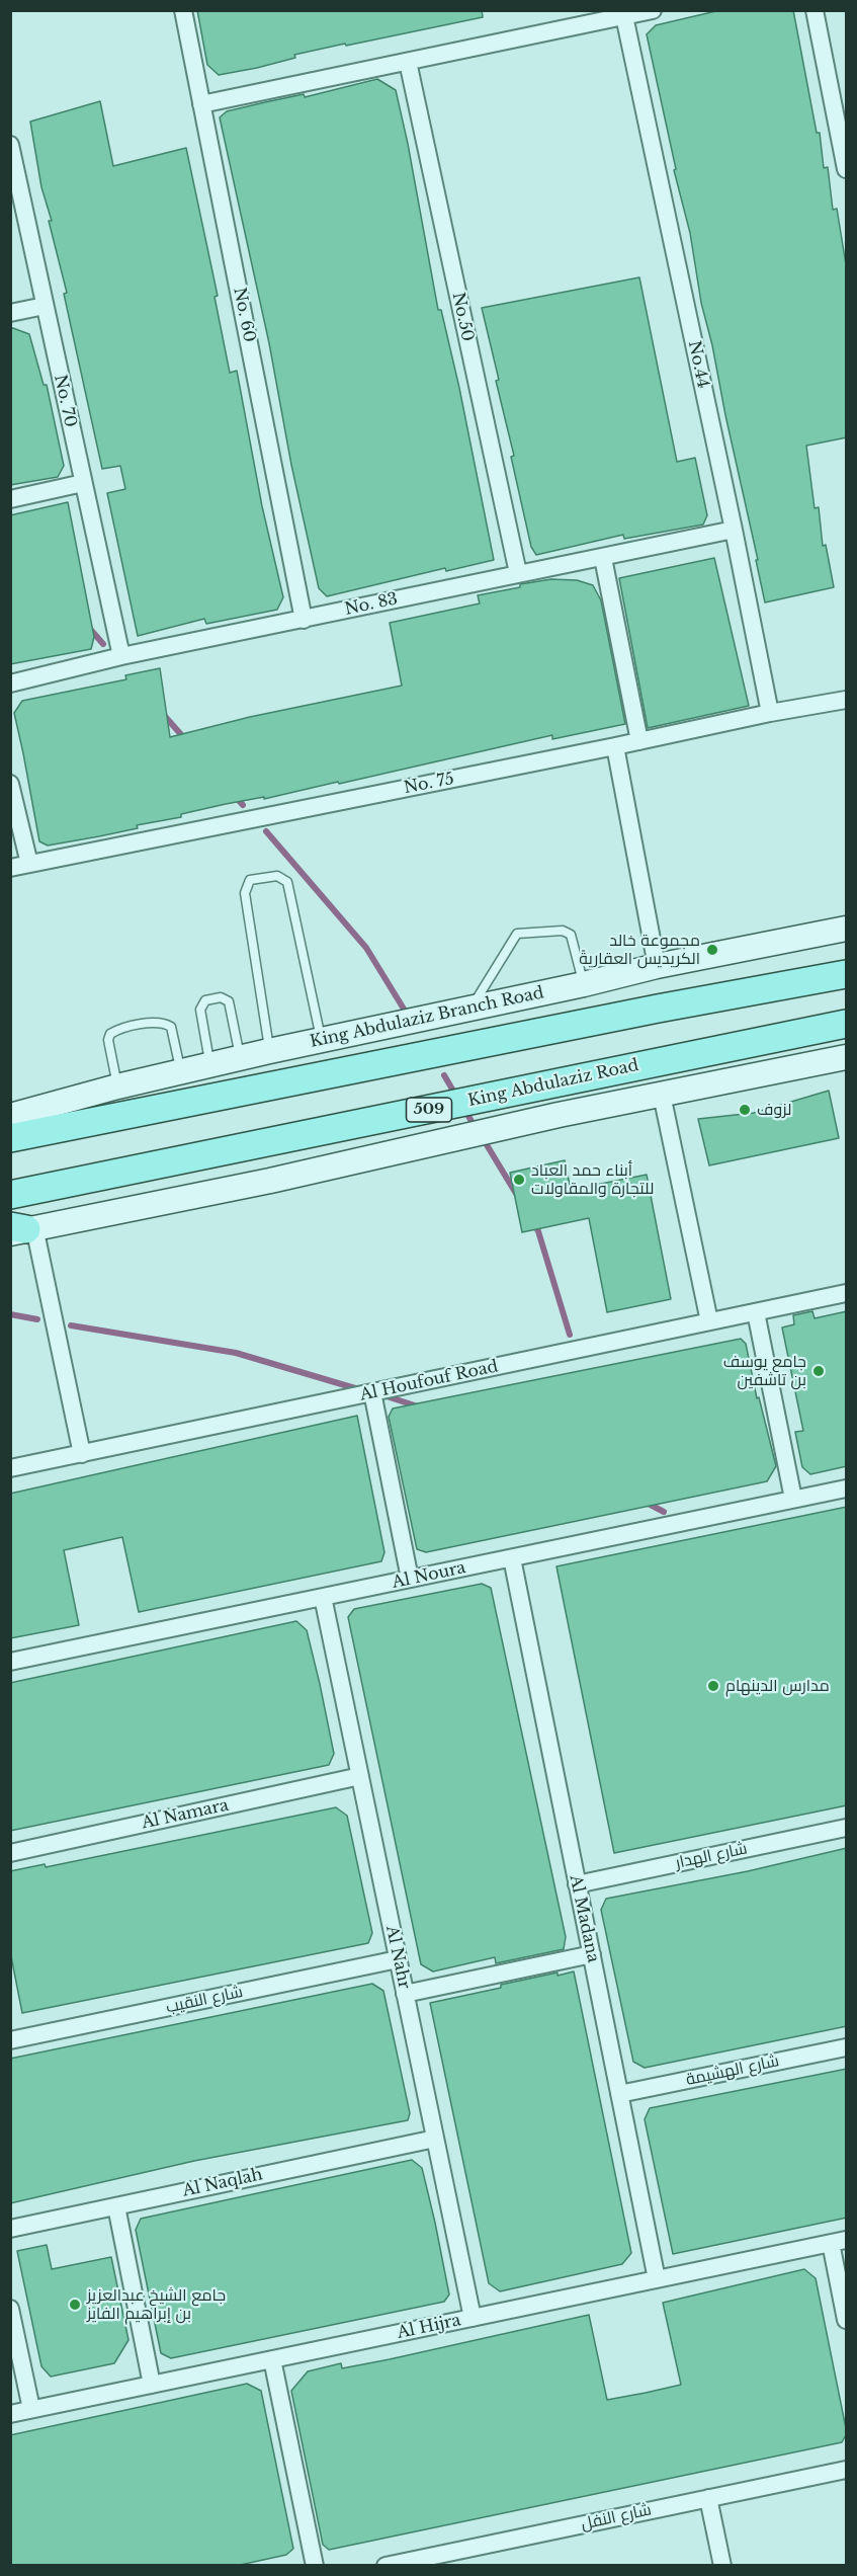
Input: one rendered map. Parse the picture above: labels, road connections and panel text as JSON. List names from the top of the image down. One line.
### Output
{"streets":{"main road":["King Abdulaziz Branch Road","King Abdulaziz Road","509"],"street":["No. 60","No.50","No.44","No. 70","No. 83","No. 75","Al Houfouf Road","Al Noura","Al Namara","شارع الهدار","Al Madana","Al Nahr","شارع النقيب","شارع الهشيمة","Al Naqlah","Al Hijra","شارع النفل"]},"crossings":[["No. 60","No. 83"],["No.50","No. 83"],["No.44","No. 83"],["No.44","No. 75"],["No. 70","No. 83"],["Al Noura","Al Madana"],["Al Noura","Al Nahr"],["Al Namara","Al Nahr"],["شارع الهدار","Al Madana"],["Al Madana","شارع الهشيمة"],["Al Madana","Al Hijra"],["Al Nahr","شارع النقيب"],["Al Nahr","Al Naqlah"],["Al Nahr","Al Hijra"]],"places":["مجموعة خالد الكريديس العقاريةً","لزوف","أبناء حمد العباد للتجارة والمقاولات","جامع يوسف بن تاشفين","مدارس الدينهام","جامع الشيخ عبدالعزيز بن إبراهيم الفايز"]}
